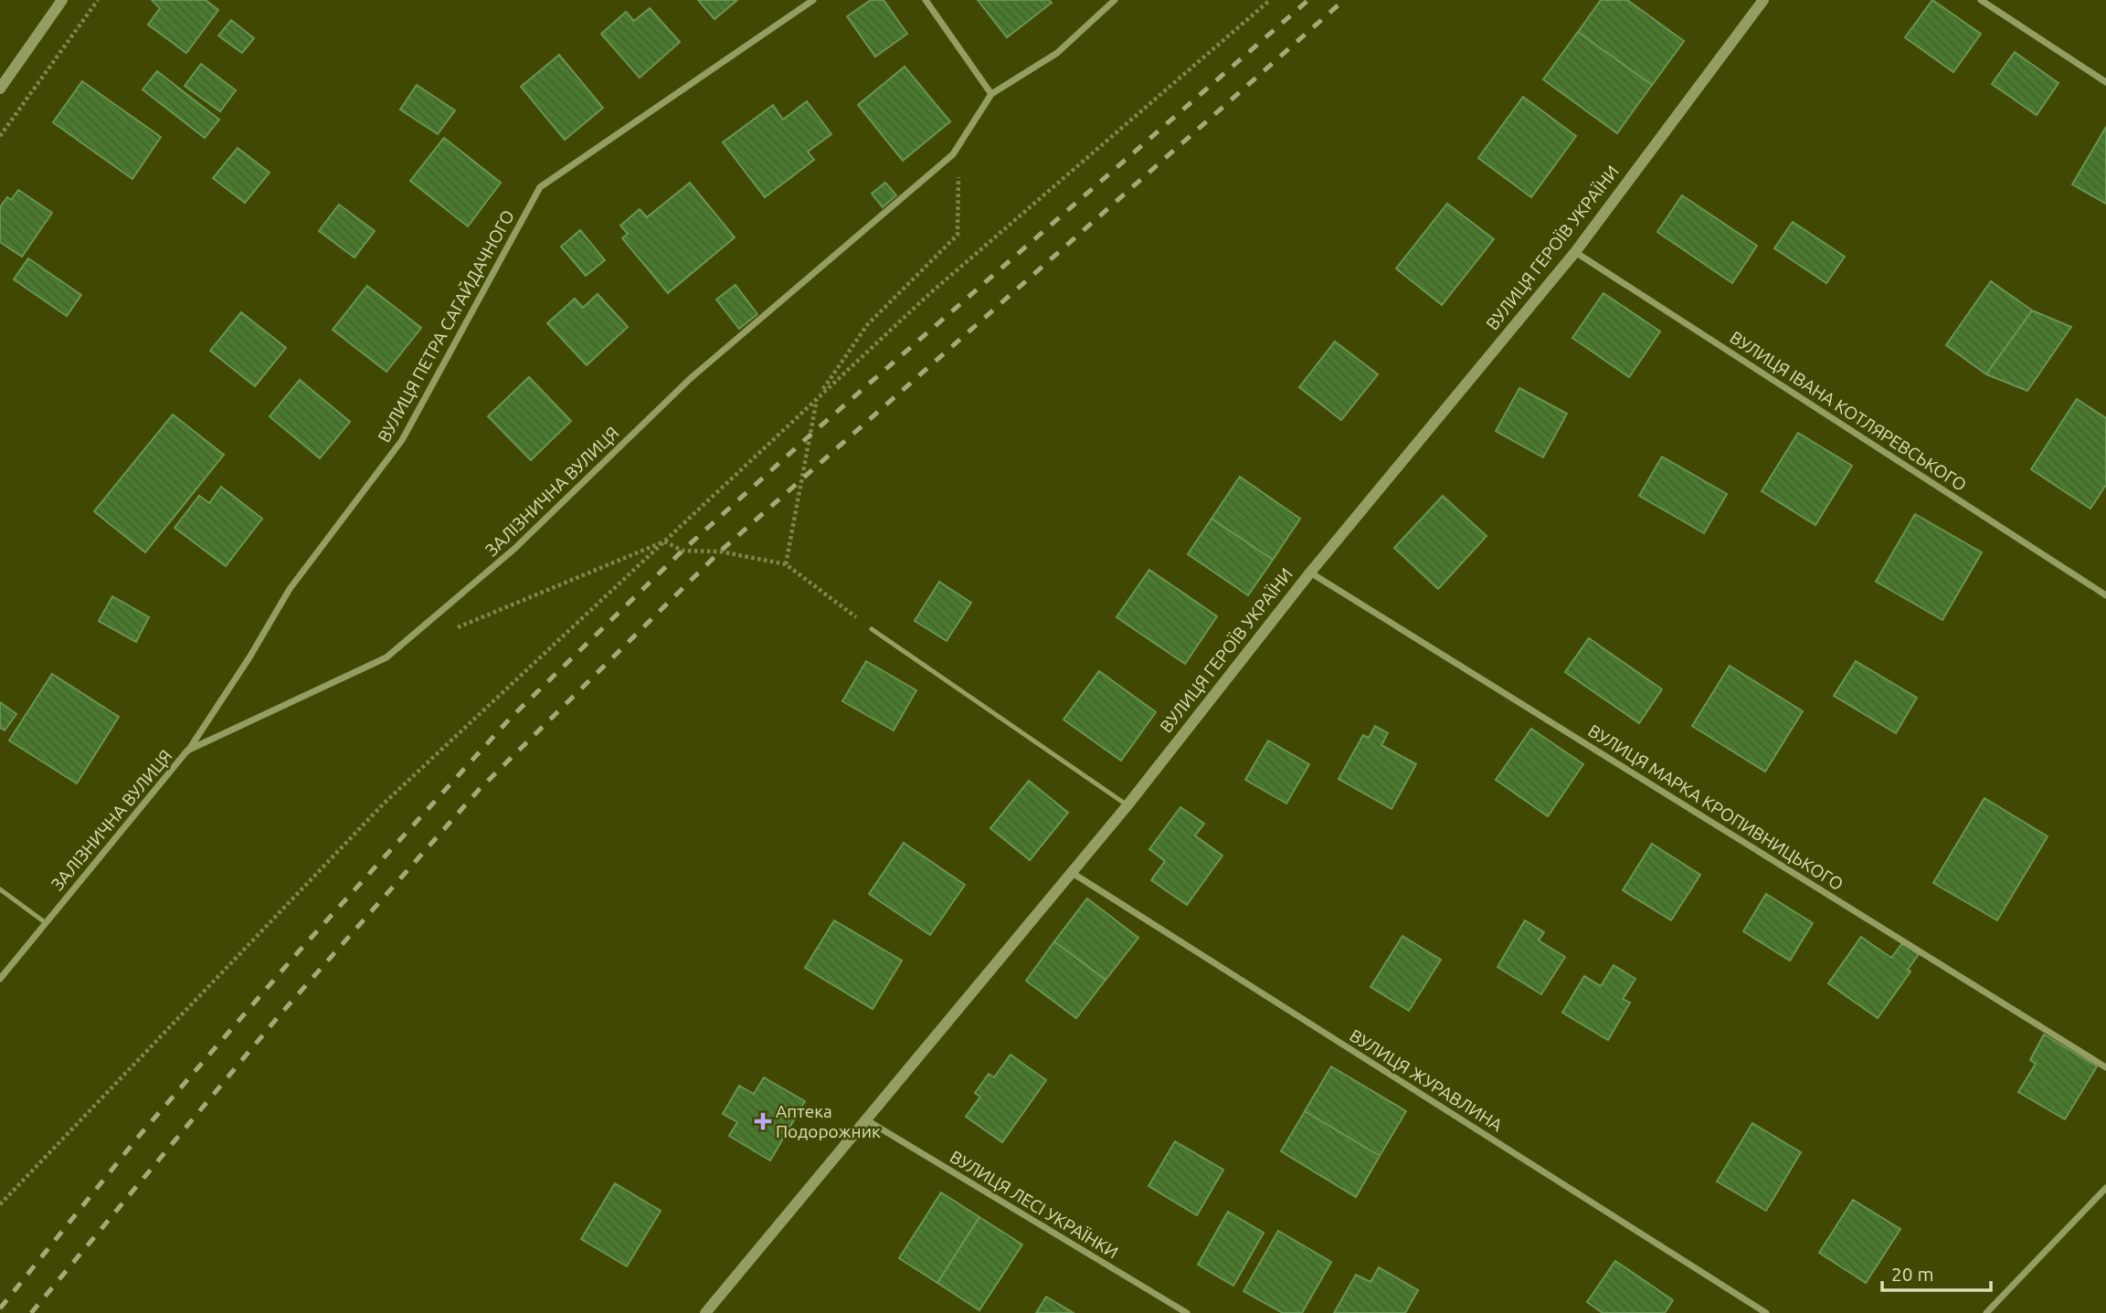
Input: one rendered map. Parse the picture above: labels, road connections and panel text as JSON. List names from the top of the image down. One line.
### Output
{"streets":{"street":["ВУЛИЦЯ ГЕРОЇВ УКРАЇНИ","ВУЛИЦЯ ПЕТРА САГАЙДАЧНОГО","ВУЛИЦЯ ІВАНА КОТЛЯРЕВСЬКОГО","ЗАЛІЗНИЧНА ВУЛИЦЯ","ВУЛИЦЯ МАРКА КРОПИВНИЦЬКОГО","ВУЛИЦЯ ЖУРАВЛИНА","ВУЛИЦЯ ЛЕСІ УКРАЇНКИ"]},"crossings":[["ВУЛИЦЯ ГЕРОЇВ УКРАЇНИ","ВУЛИЦЯ ІВАНА КОТЛЯРЕВСЬКОГО"],["ВУЛИЦЯ ГЕРОЇВ УКРАЇНИ","ВУЛИЦЯ МАРКА КРОПИВНИЦЬКОГО"],["ВУЛИЦЯ ГЕРОЇВ УКРАЇНИ","ВУЛИЦЯ ЖУРАВЛИНА"],["ВУЛИЦЯ ГЕРОЇВ УКРАЇНИ","ВУЛИЦЯ ЛЕСІ УКРАЇНКИ"],["ВУЛИЦЯ ПЕТРА САГАЙДАЧНОГО","ЗАЛІЗНИЧНА ВУЛИЦЯ"]],"places":{"health":["Аптека Подорожник"]},"scale_bar":"20 m"}
